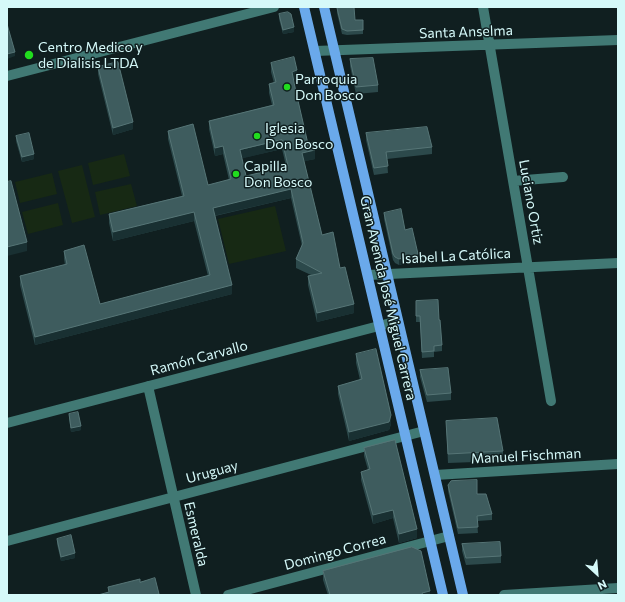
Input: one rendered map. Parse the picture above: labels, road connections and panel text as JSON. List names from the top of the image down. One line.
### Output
{"streets":{"main road":["Gran Avenida José Miguel Carrera"],"street":["Santa Anselma","Luciano Ortiz","Isabel La Católica","Ramón Carvallo","Manuel Fischman","Uruguay","Esmeralda","Domingo Correa"]},"crossings":[["Santa Anselma","Luciano Ortiz"],["Santa Anselma","Gran Avenida José Miguel Carrera"],["Luciano Ortiz","Isabel La Católica"],["Isabel La Católica","Gran Avenida José Miguel Carrera"],["Gran Avenida José Miguel Carrera","Ramón Carvallo"],["Gran Avenida José Miguel Carrera","Manuel Fischman"],["Gran Avenida José Miguel Carrera","Uruguay"],["Gran Avenida José Miguel Carrera","Domingo Correa"],["Ramón Carvallo","Esmeralda"],["Uruguay","Esmeralda"]],"places":["Centro Medico y de Dialisis LTDA","Parroquia Don Bosco","Iglesia Don Bosco","Capilla Don Bosco"],"north":"bottom right"}
